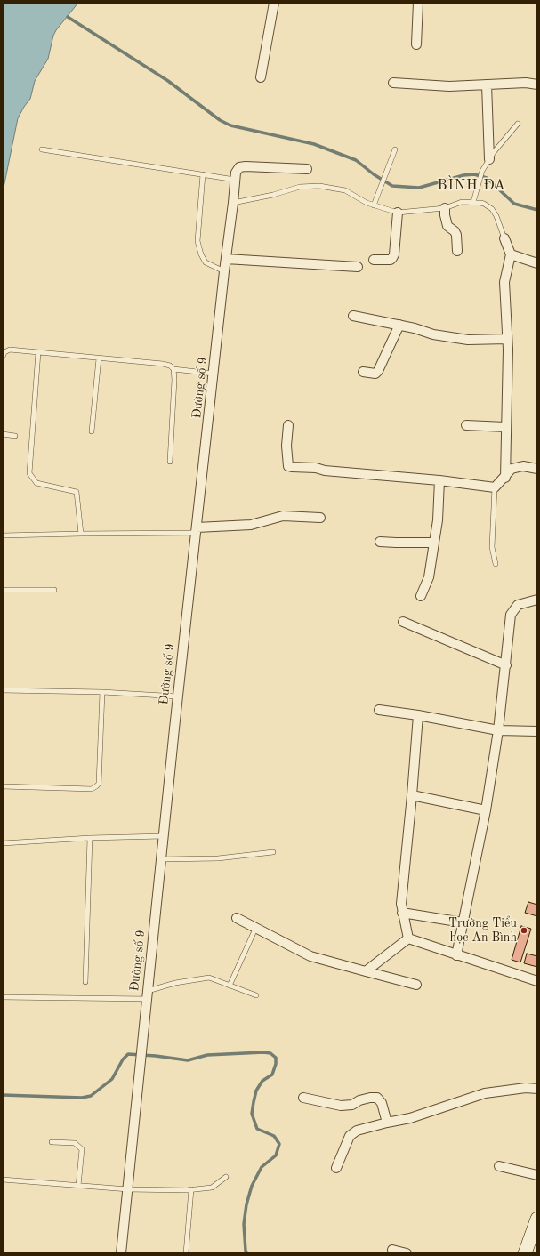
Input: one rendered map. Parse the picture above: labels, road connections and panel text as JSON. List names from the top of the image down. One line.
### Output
{"streets":{"street":["Đường số 9"]},"districts":["BÌNH ĐA"],"places":["Trường Tiểu học An Bình"]}
